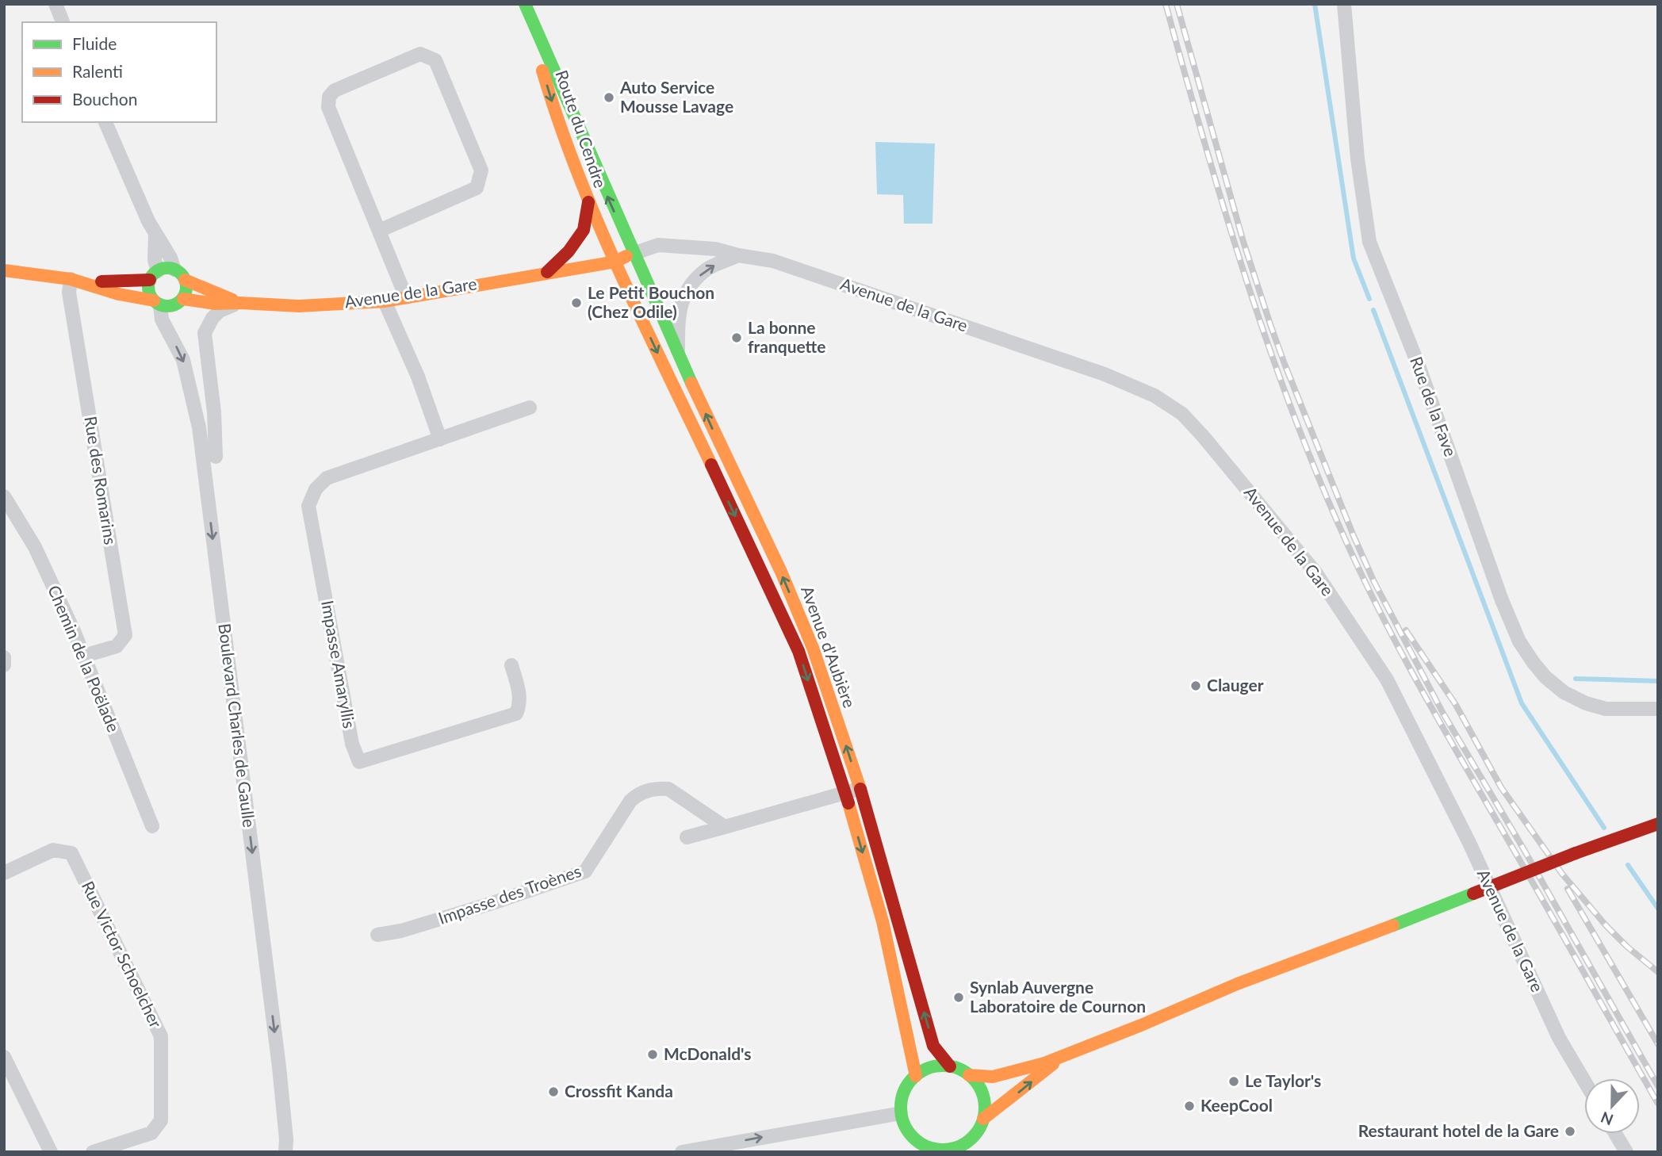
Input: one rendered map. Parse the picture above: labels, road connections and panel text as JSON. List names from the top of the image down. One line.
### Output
{"streets":{"main road":["Route du Cendre","Avenue de la Gare","Avenue d'Aubière"],"street":["Rue de la Fave","Rue des Romarins","Chemin de la Poëlade","Impasse Amaryllis","Boulevard Charles de Gaulle","Impasse des Troènes","Rue Victor Schoelcher"]},"crossings":[["Route du Cendre","Avenue de la Gare"],["Route du Cendre","Avenue d'Aubière"],["Avenue de la Gare","Avenue d'Aubière"],["Avenue de la Gare","Boulevard Charles de Gaulle"],["Rue des Romarins","Chemin de la Poëlade"]],"one_way":["Boulevard Charles de Gaulle"],"places":["Auto Service Mousse Lavage","Le Petit Bouchon (Chez Odile)","La bonne franquette","Clauger","Synlab Auvergne Laboratoire de Cournon","McDonald's","Le Taylor's","Crossfit Kanda","KeepCool","Restaurant hotel de la Gare"],"legend":["Fluide","Ralenti","Bouchon"],"north":"bottom"}
